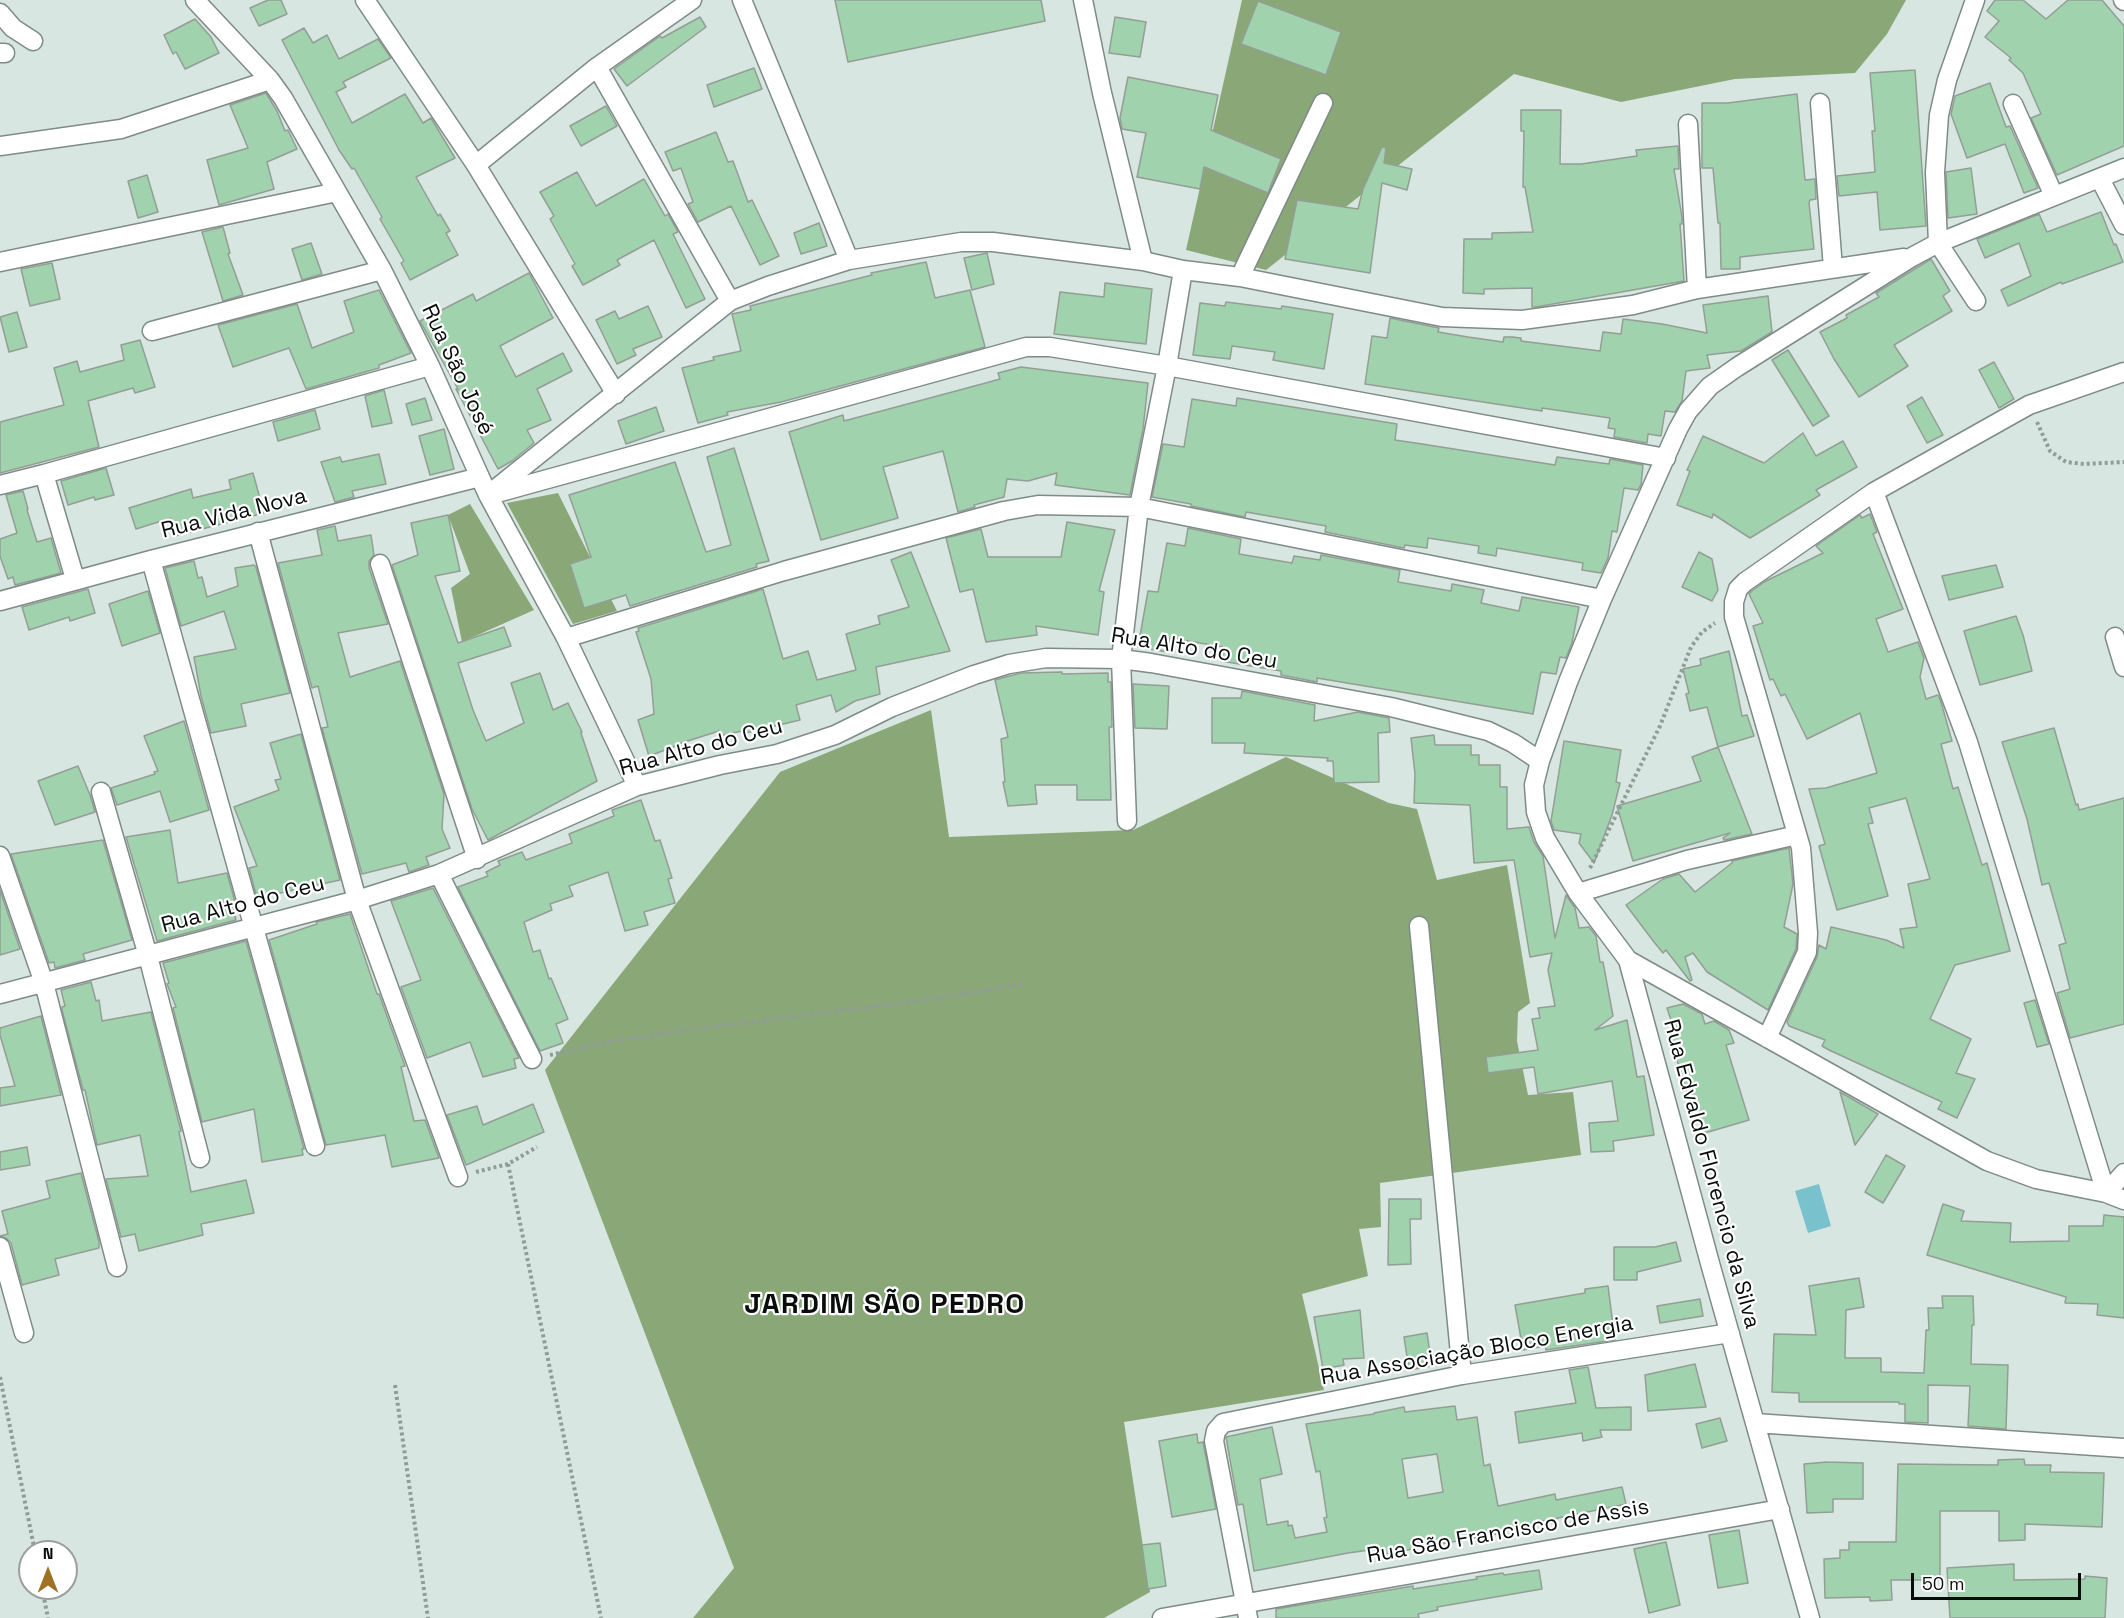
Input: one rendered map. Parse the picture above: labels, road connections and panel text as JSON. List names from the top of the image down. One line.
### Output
{"streets":{"street":["Rua São José","Rua Vida Nova","Rua Alto do Ceu","Rua Edvaldo Florencio da Silva","Rua Associação Bloco Energia","Rua São Francisco de Assis"]},"crossings":[["Rua São José","Rua Vida Nova"],["Rua São José","Rua Alto do Ceu"],["Rua Alto do Ceu","Rua Edvaldo Florencio da Silva"],["Rua Edvaldo Florencio da Silva","Rua Associação Bloco Energia"],["Rua Edvaldo Florencio da Silva","Rua São Francisco de Assis"],["Rua Associação Bloco Energia","Rua São Francisco de Assis"]],"districts":["JARDIM SÃO PEDRO"],"scale_bar":"50 m","north":"top"}
